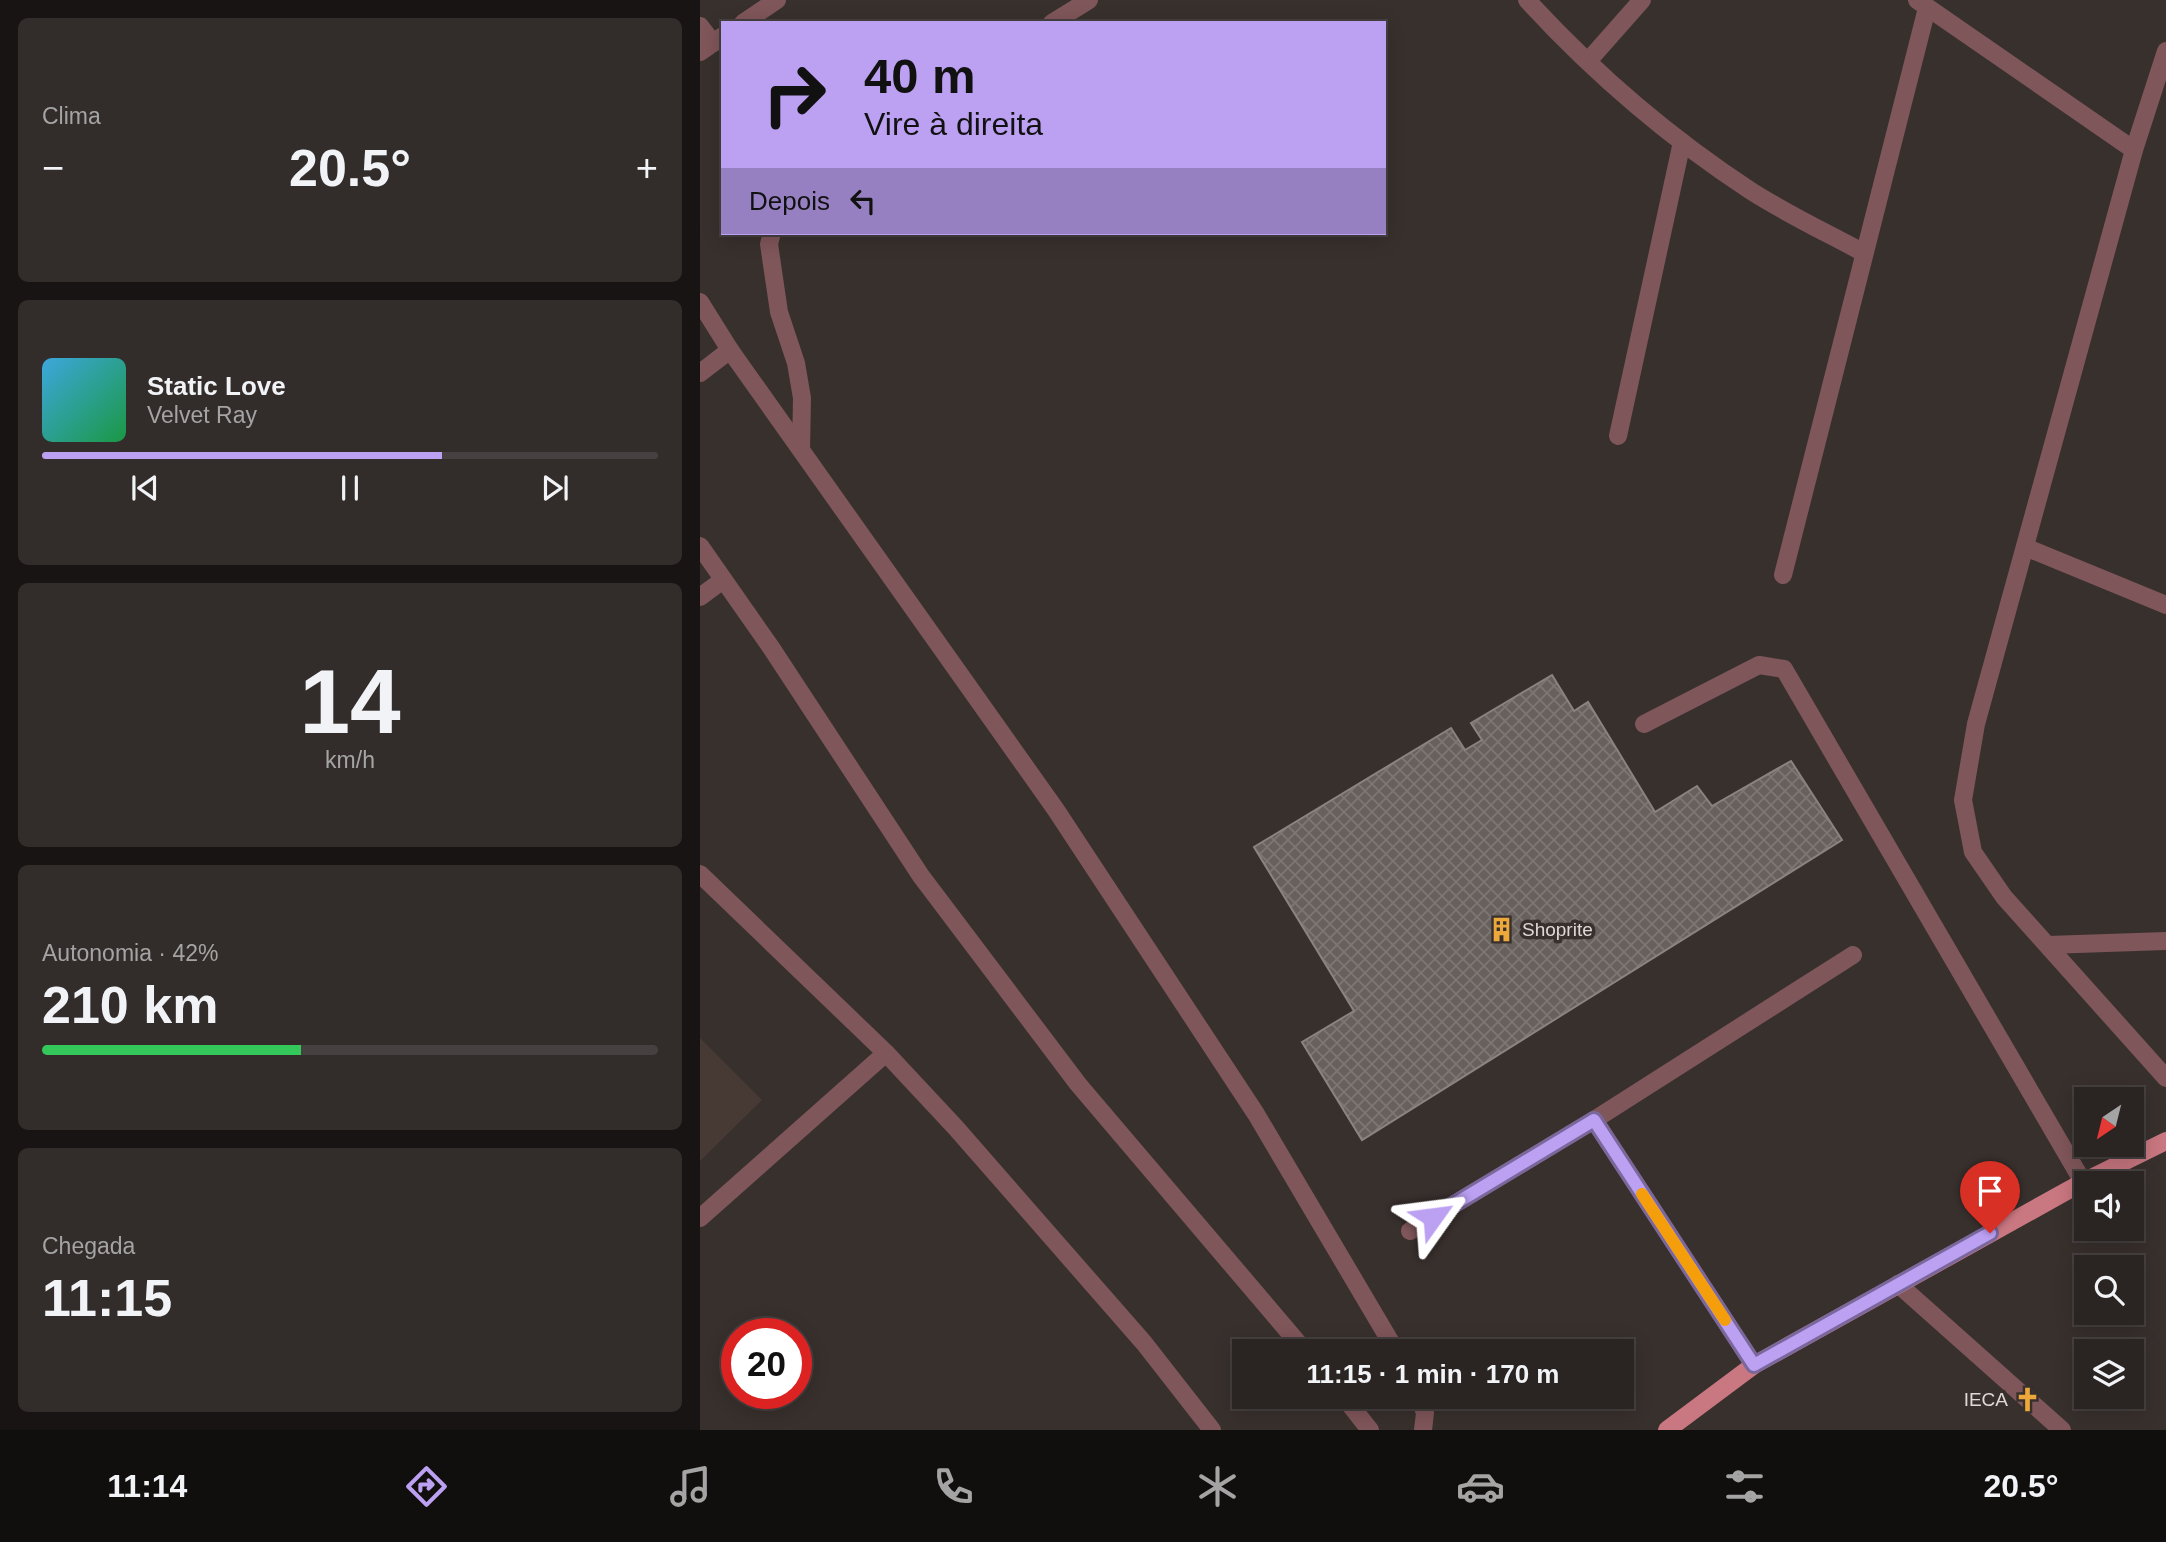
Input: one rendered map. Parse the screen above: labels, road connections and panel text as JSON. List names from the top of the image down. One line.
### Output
{"places":{"building":["Shoprite"],"church":["IECA"]},"north":"bottom left","page":{"tile":["Clima",["14","km/h"],["Autonomia · 42%","210 km"],["Chegada","11:15"]],"turn":["40 m","Vire à direita"],"heat":["−","20.5°","+"],"then":"Depois","song":["Static Love","Velvet Ray"],"limit":"20","trip":"11:15 · 1 min · 170 m","tabs":["11:14","20.5°"]}}
